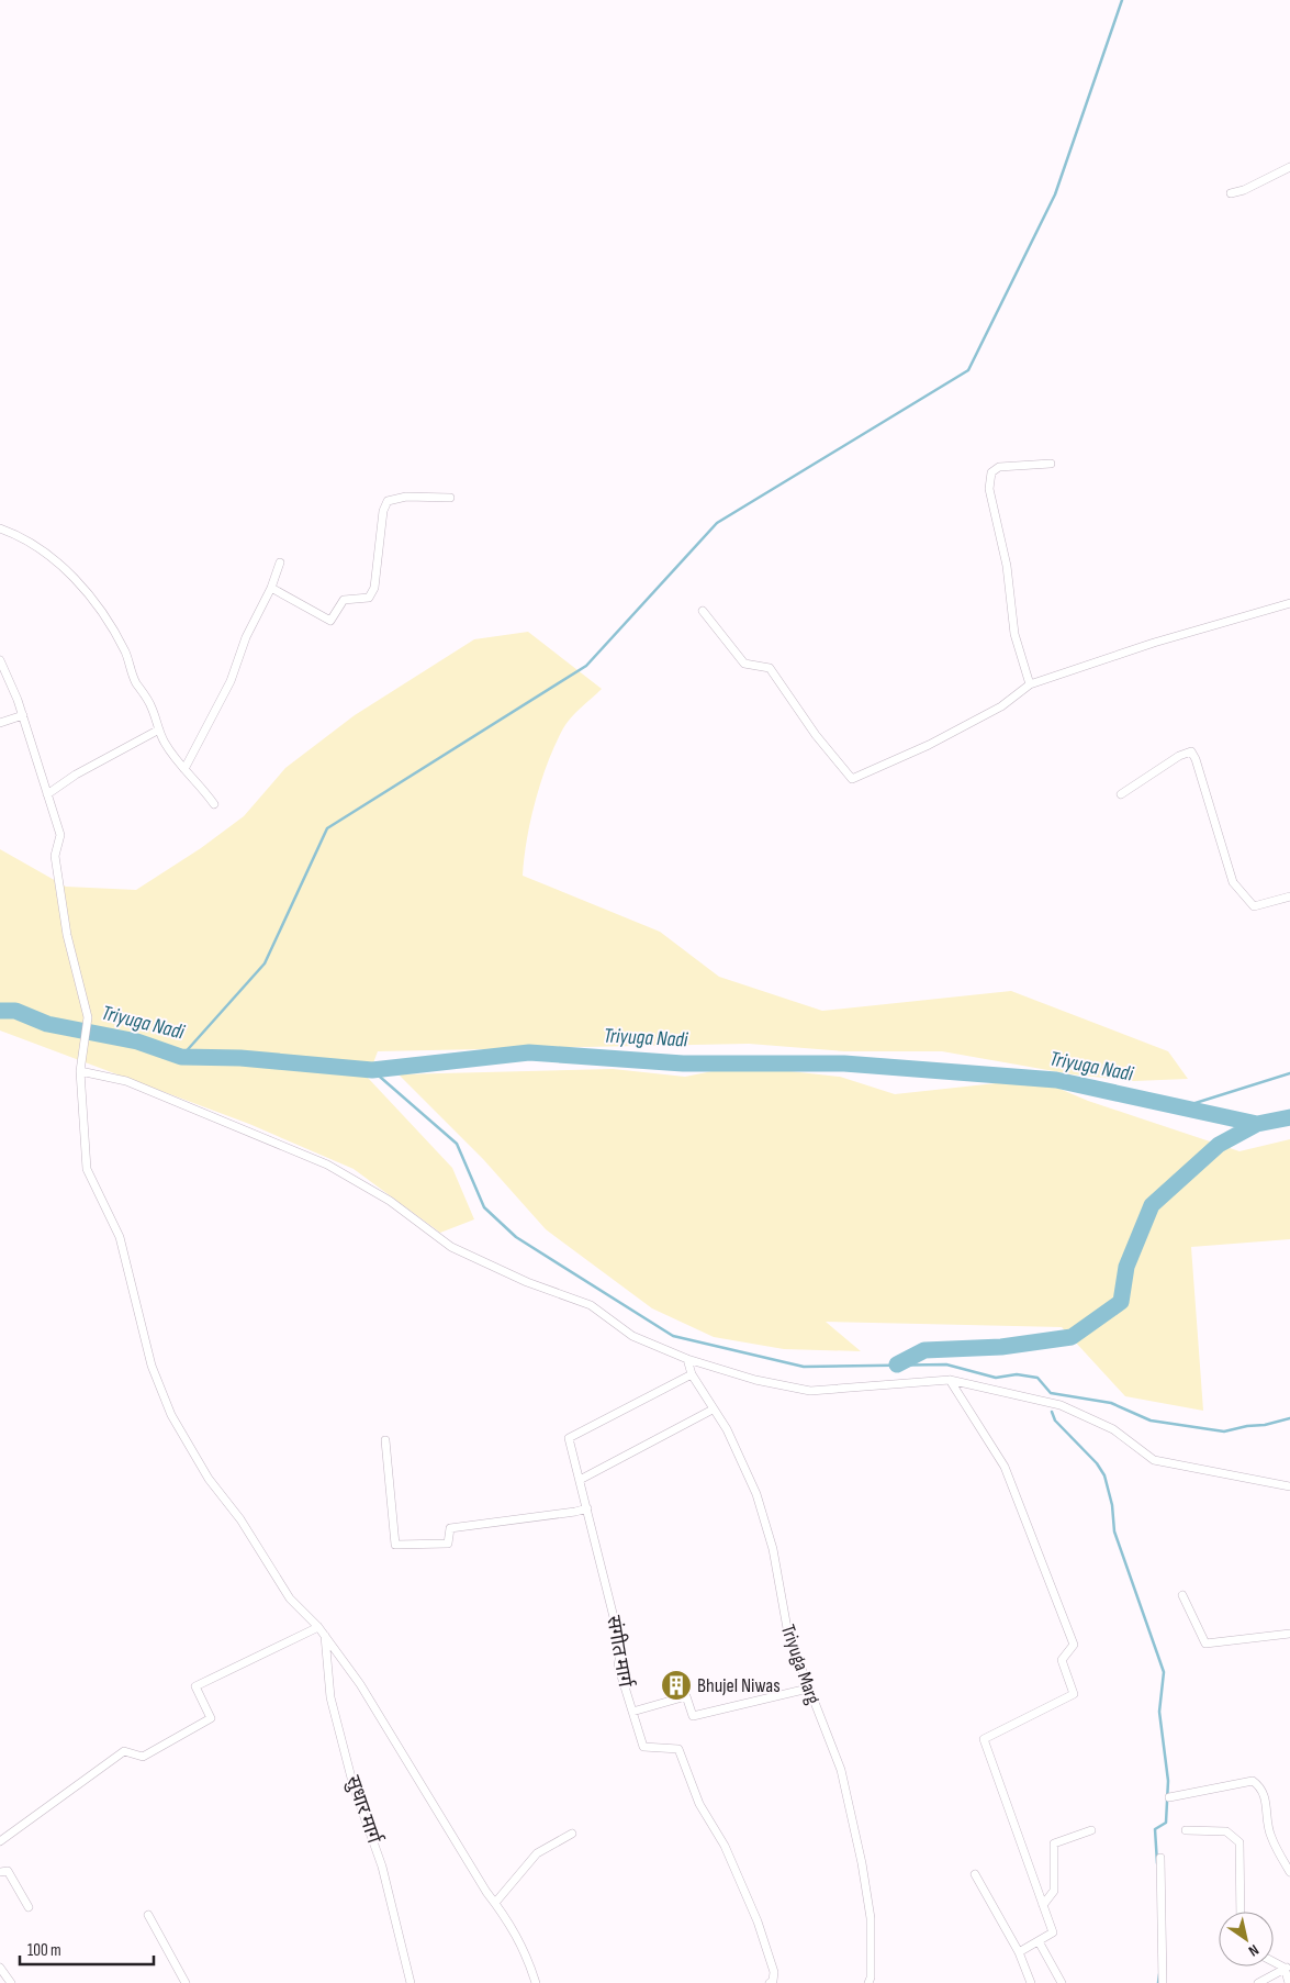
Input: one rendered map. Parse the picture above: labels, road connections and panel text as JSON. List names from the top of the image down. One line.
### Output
{"streets":{"street":["संगीत मार्ग","Triyuga Marg","सुधार मार्ग"]},"crossings":[["संगीत मार्ग","Triyuga Marg"]],"water":["Triyuga Nadi"],"places":{"building":["Bhujel Niwas"]},"scale_bar":"100 m","north":"bottom right"}
